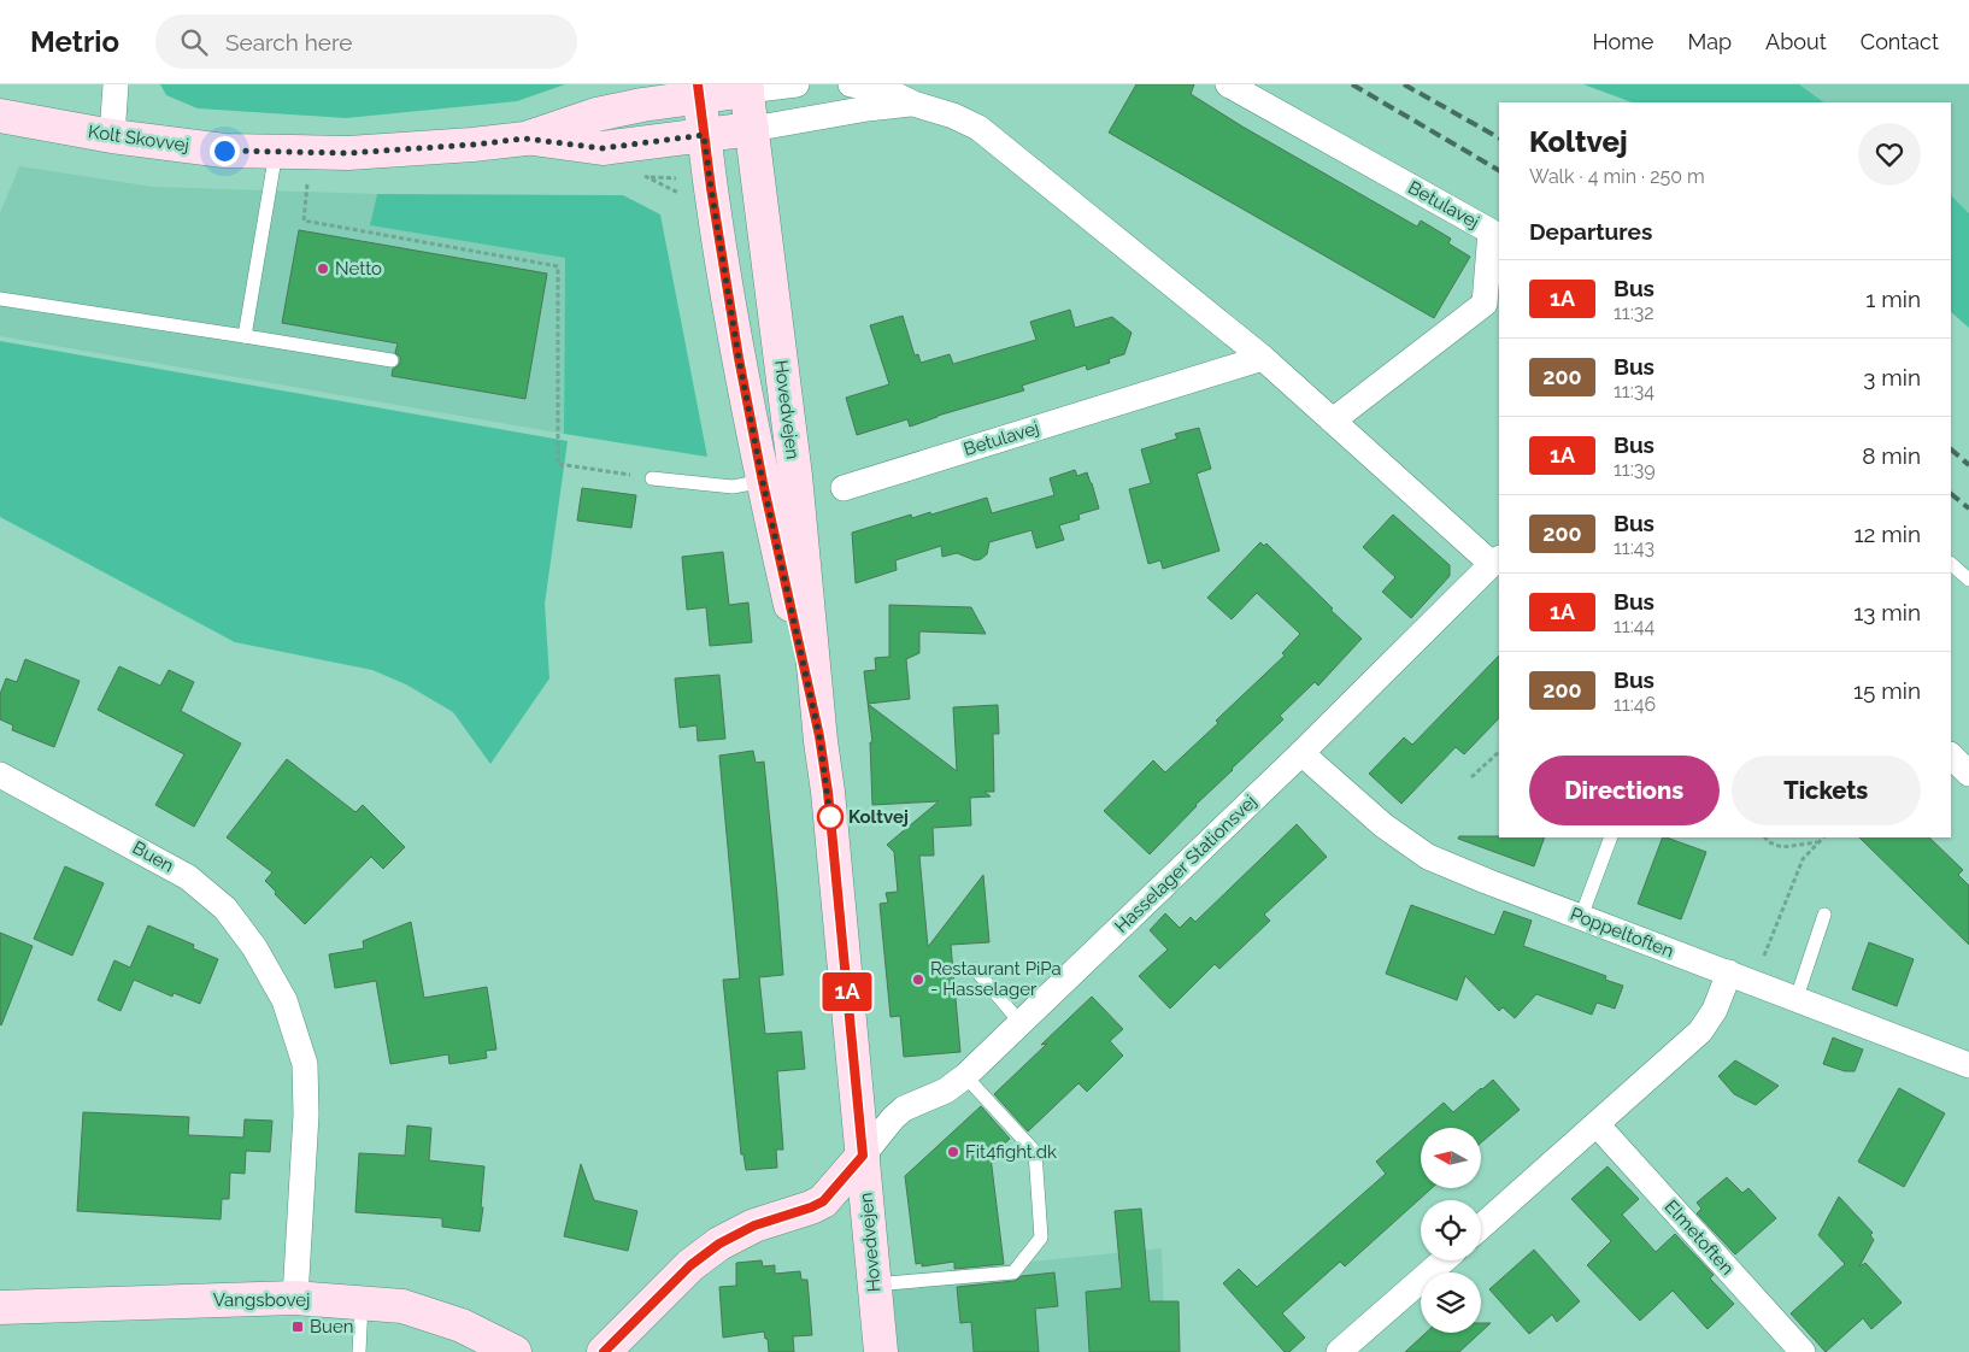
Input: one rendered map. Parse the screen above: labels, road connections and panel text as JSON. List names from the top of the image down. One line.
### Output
{"streets":{"street":["Kolt Skovvej","Betulavej","Hovedvejen","Buen","Hasselager Stationsvej","Poppeltoften","Elmetoften","Vangsbovej"]},"crossings":[["Kolt Skovvej","Hovedvejen"],["Hovedvejen","Hasselager Stationsvej"],["Buen","Vangsbovej"],["Hasselager Stationsvej","Poppeltoften"]],"places":{"other":["Netto","Koltvej","Restaurant PiPa - Hasselager","Fit4fight.dk"],"transit":["Buen"]},"lines":["bus line 1A"],"north":"left","page":{"header":"Metrio","search":"Search here","nav":["Home","Map","About","Contact"],"on_map":"1A","heading":[["Koltvej","Walk · 4 min · 250 m"],"Departures"],"list":[{"mark":"1A","name":"Bus","note":"11:32","value":"1 min"},{"mark":"200","name":"Bus","note":"11:34","value":"3 min"},{"mark":"1A","name":"Bus","note":"11:39","value":"8 min"},{"mark":"200","name":"Bus","note":"11:43","value":"12 min"},{"mark":"1A","name":"Bus","note":"11:44","value":"13 min"},{"mark":"200","name":"Bus","note":"11:46","value":"15 min"}],"buttons":["Directions","Tickets"]}}
